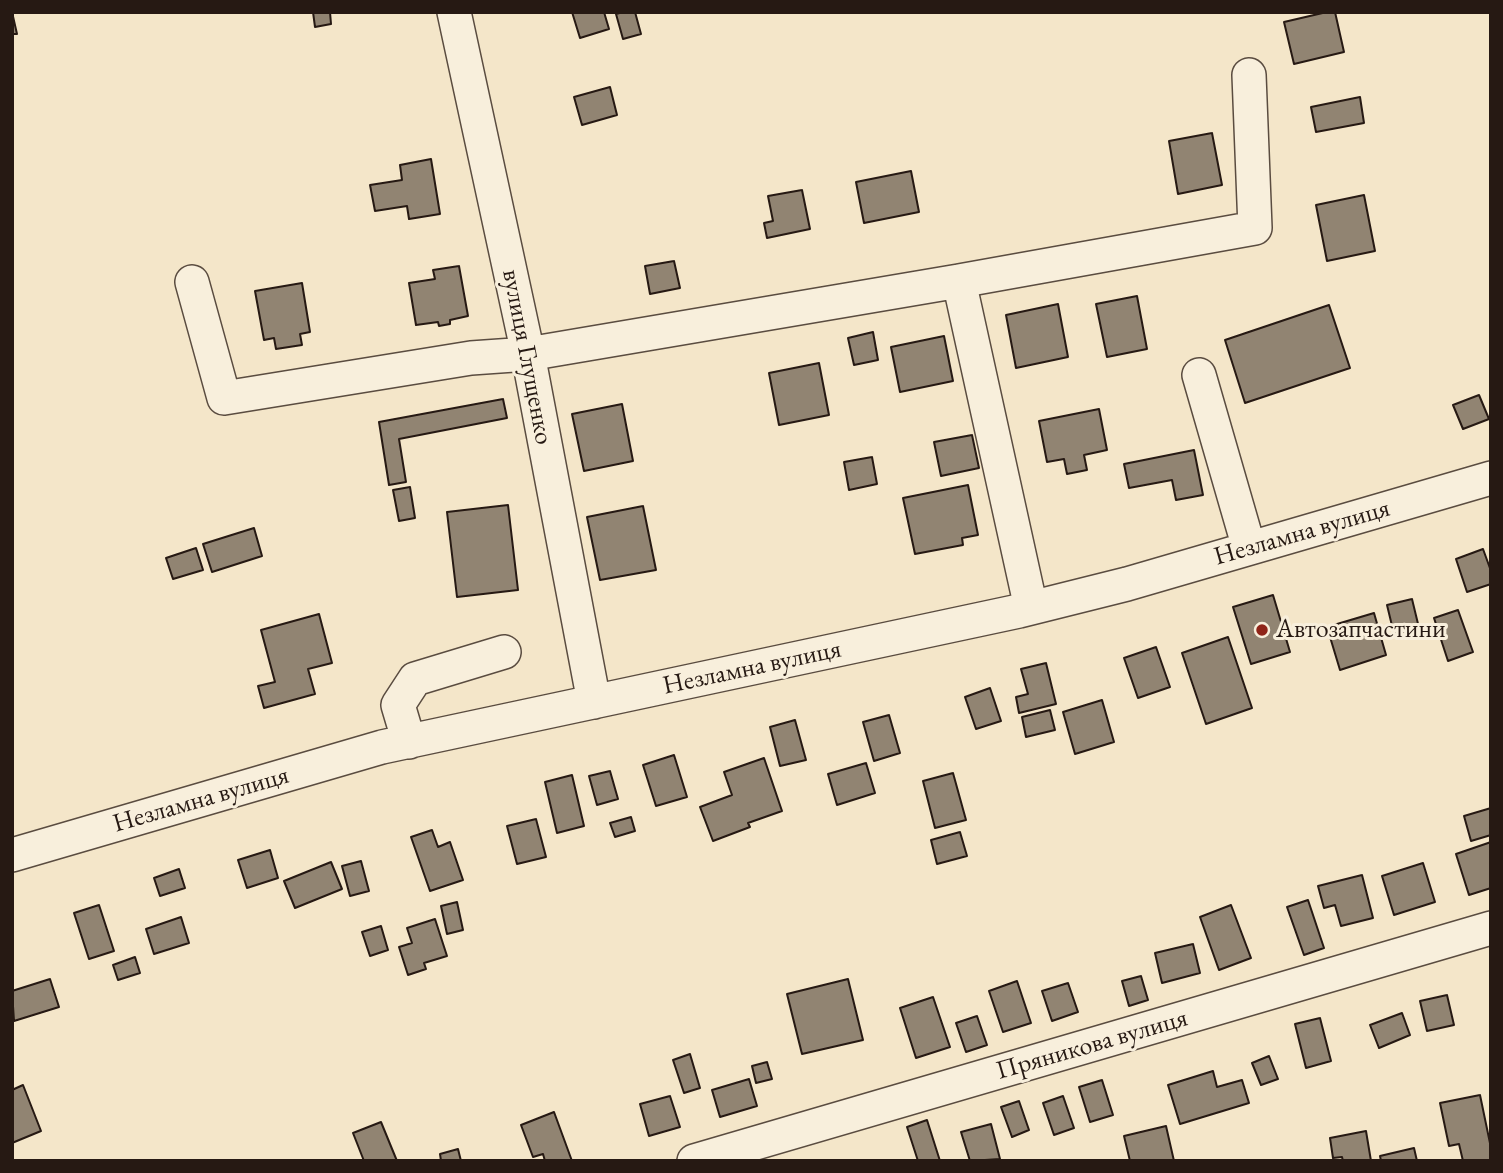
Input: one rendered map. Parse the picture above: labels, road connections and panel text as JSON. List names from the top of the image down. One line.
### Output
{"streets":{"street":["вулиця Глущенко","Незламна вулиця","Пряникова вулиця"]},"crossings":[["вулиця Глущенко","Незламна вулиця"]],"places":["Автозапчастини"]}
